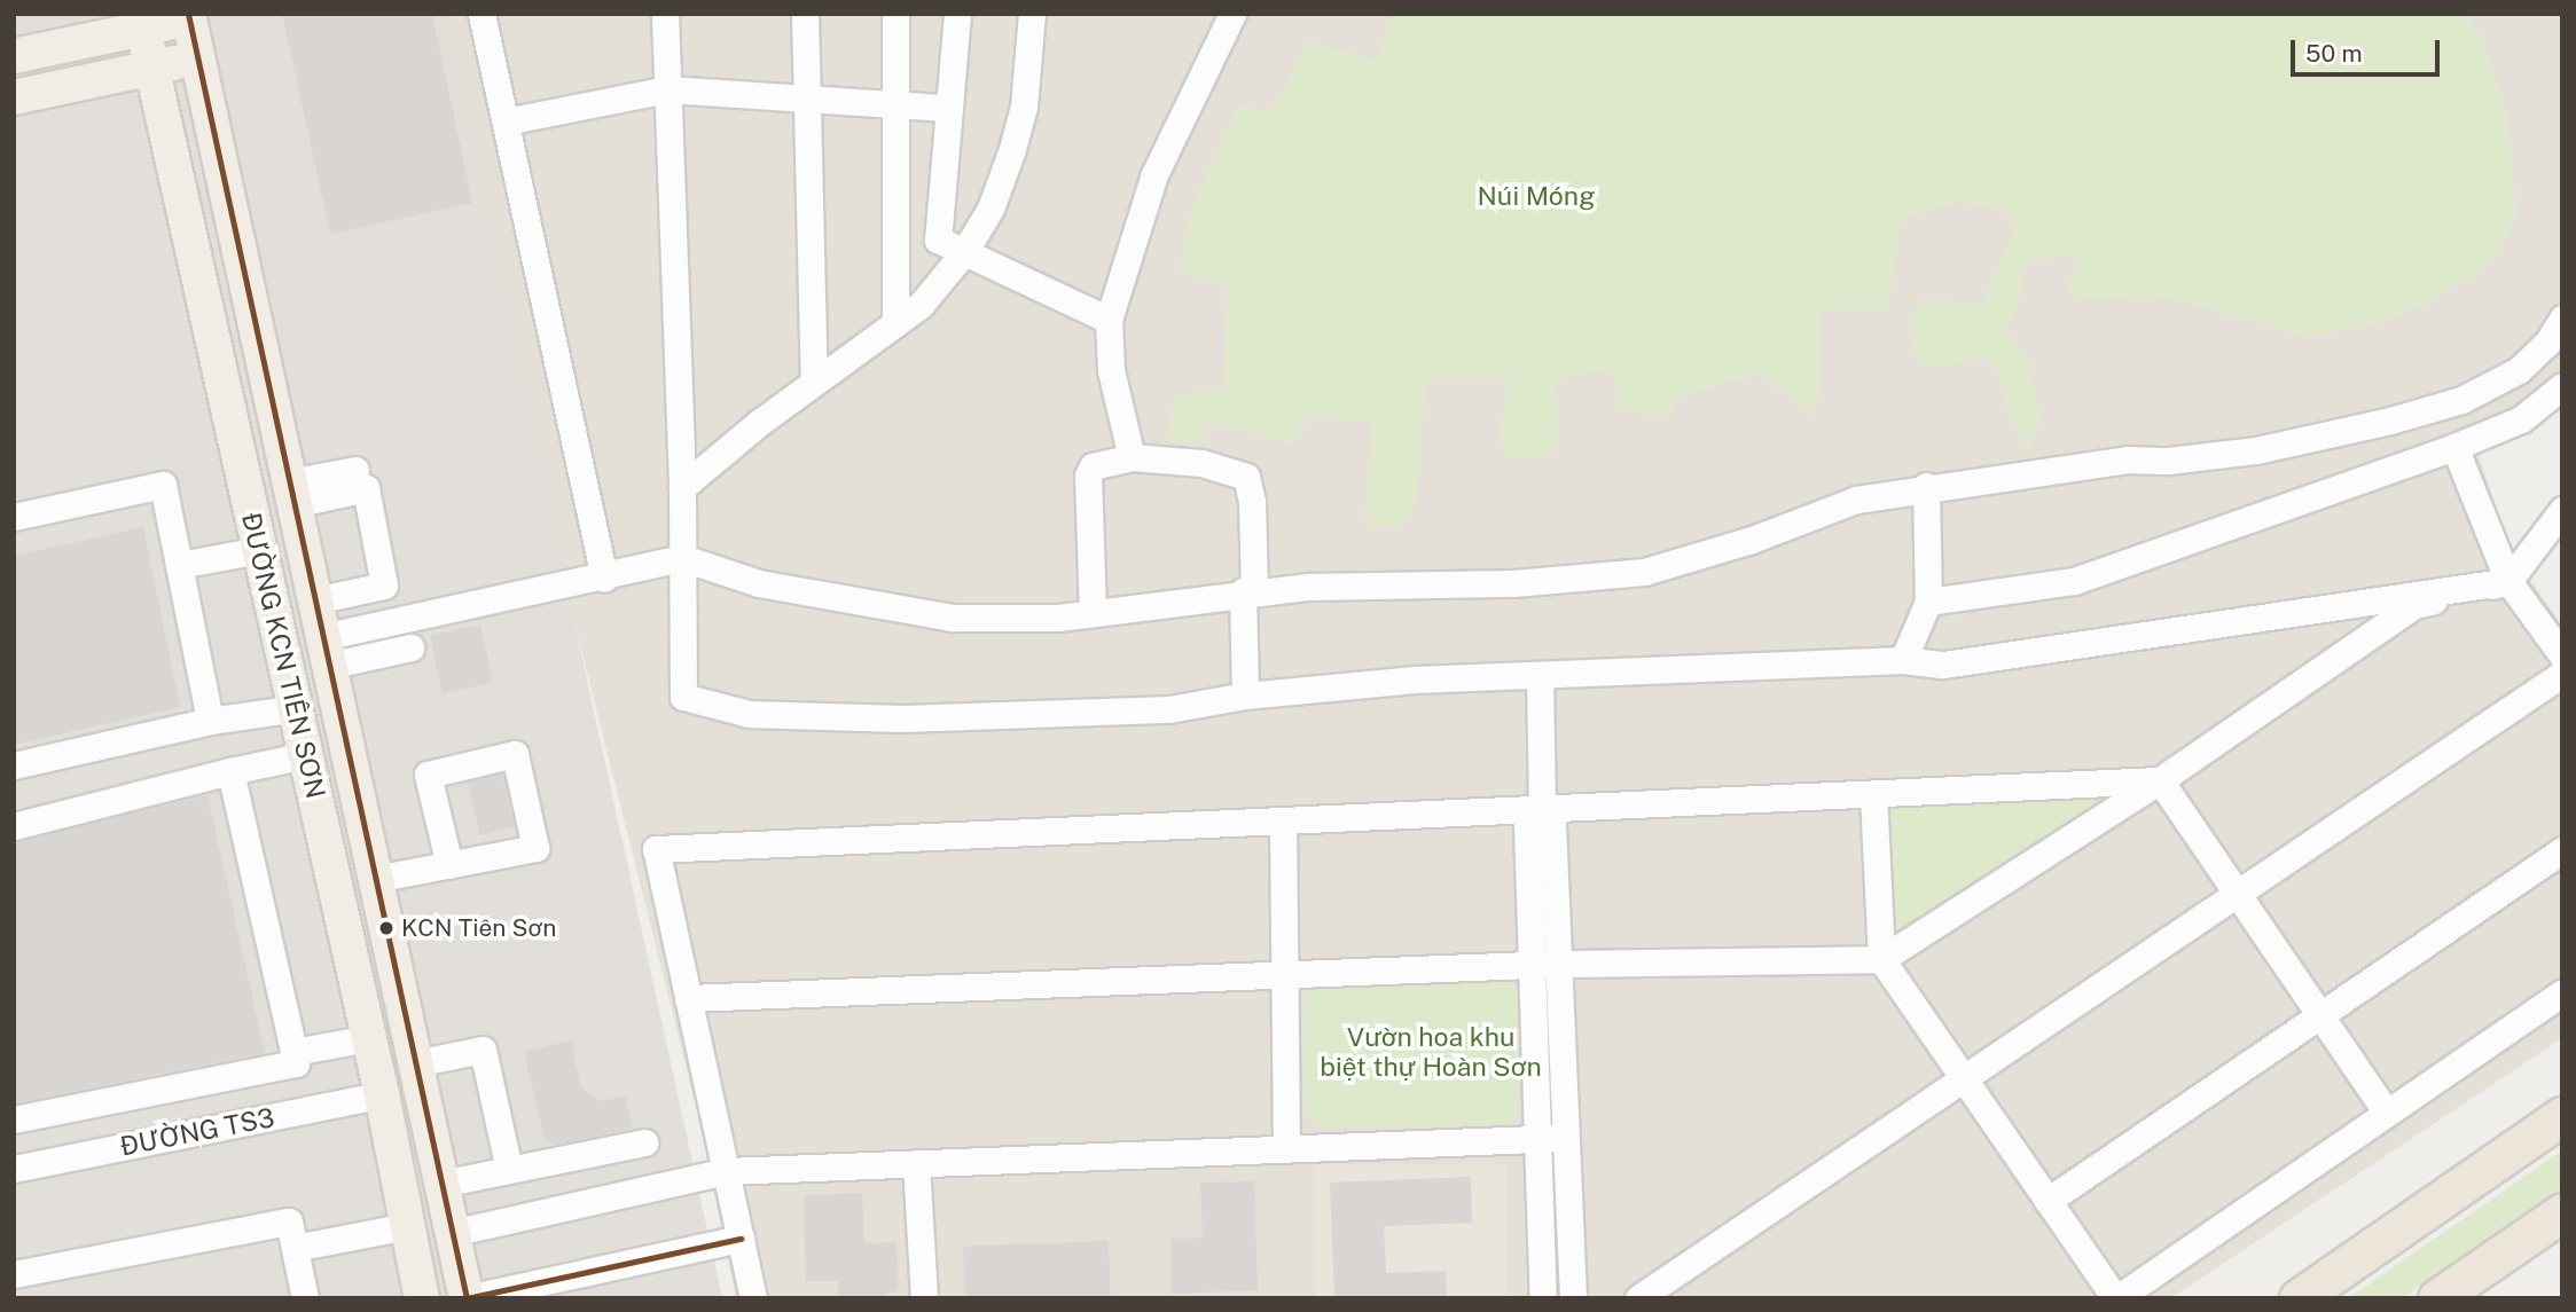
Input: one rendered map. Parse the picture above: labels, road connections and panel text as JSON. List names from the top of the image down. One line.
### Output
{"streets":{"main road":["ĐƯỜNG KCN TIÊN SƠN"],"street":["ĐƯỜNG TS3"]},"crossings":[["ĐƯỜNG KCN TIÊN SƠN","ĐƯỜNG TS3"]],"parks":["Núi Móng","Vườn hoa khu biệt thự Hoàn Sơn"],"places":["KCN Tiên Sơn"],"scale_bar":"50 m"}
